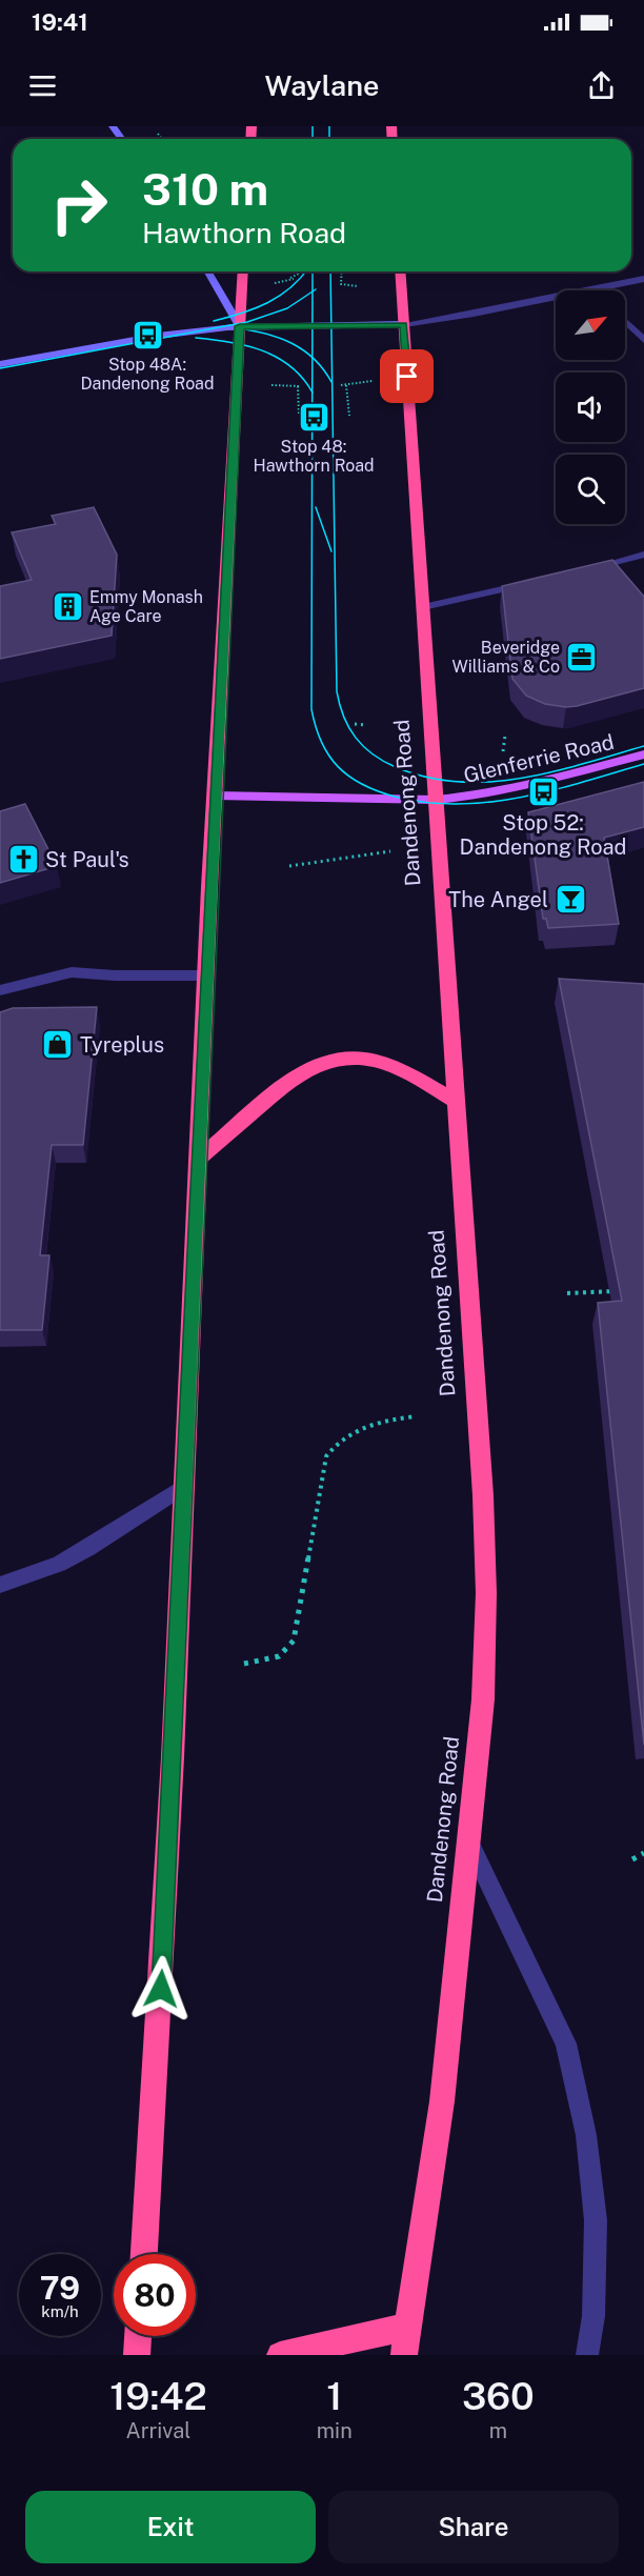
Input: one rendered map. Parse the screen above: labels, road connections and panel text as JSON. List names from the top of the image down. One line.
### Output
{"streets":{"highway":["Dandenong Road"],"main road":["Glenferrie Road"]},"crossings":[["Glenferrie Road","Dandenong Road"]],"places":{"bus stop":["Stop 48A: Dandenong Road","Stop 48: Hawthorn Road","Stop 52: Dandenong Road"],"building":["Emmy Monash Age Care"],"office":["Beveridge Williams & Co"],"church":["St Paul's"],"bar":["The Angel"],"shop":["Tyreplus"]},"north":"top right","page":{"status":"19:41","header":"Waylane","turn":["310 m","Hawthorn Road"],"speed":"79 km/h","limit":"80","eta":["19:42","Arrival","1","min","360","m"],"buttons":["Exit","Share"]}}
